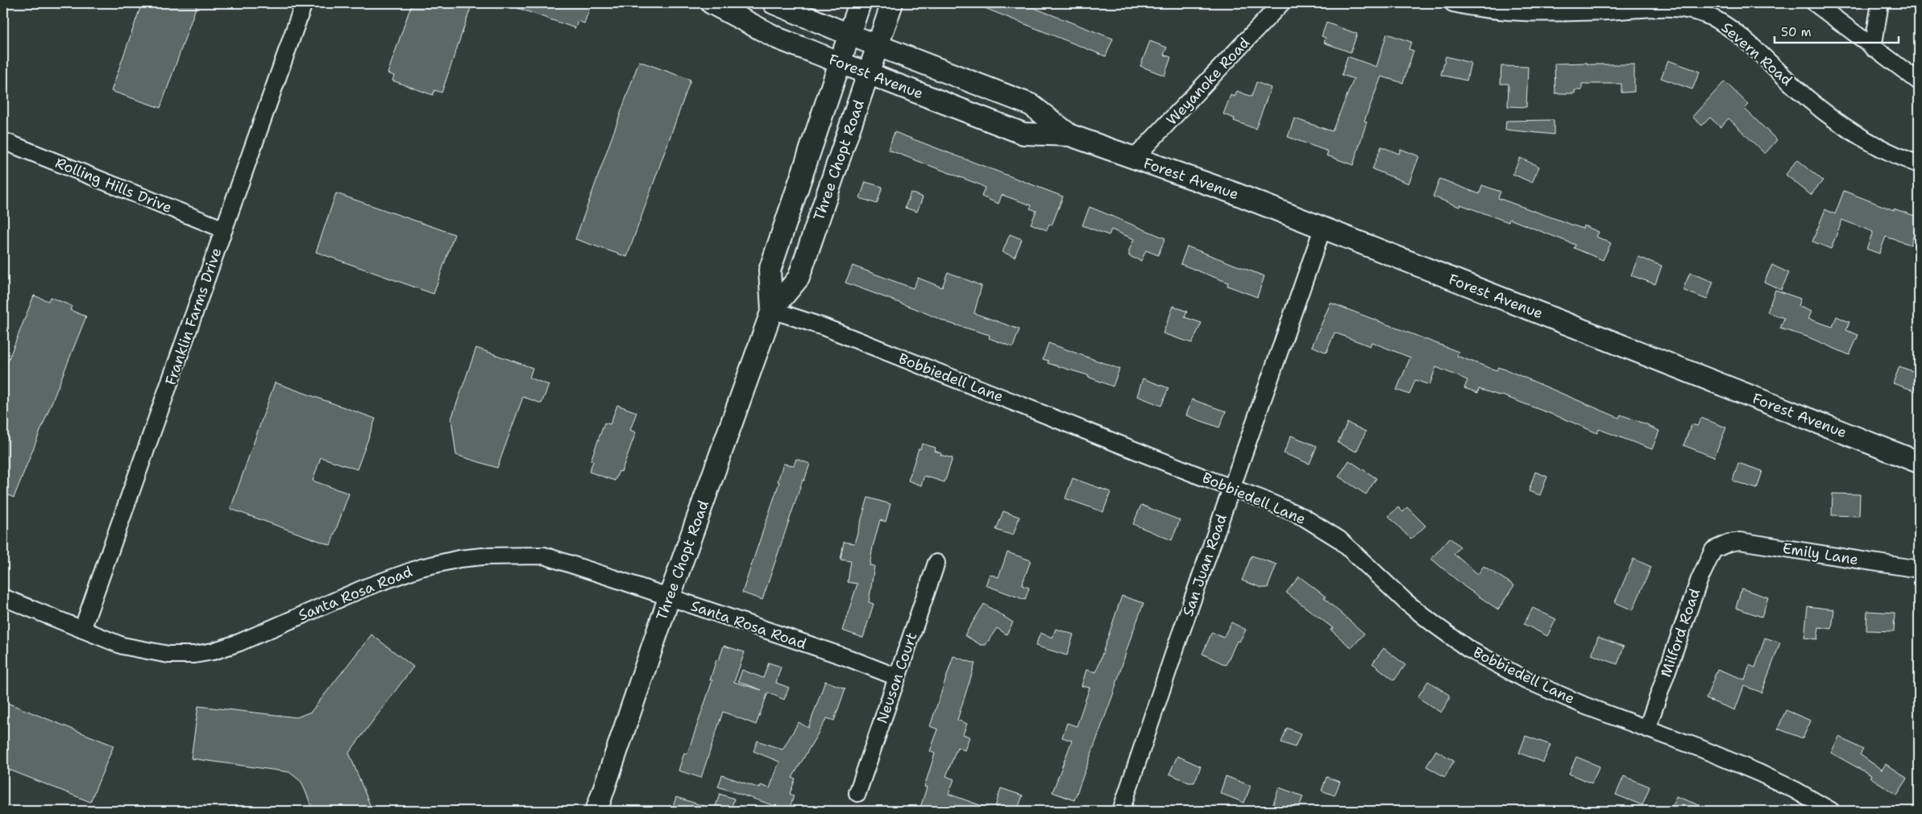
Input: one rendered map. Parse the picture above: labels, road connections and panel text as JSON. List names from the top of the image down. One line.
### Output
{"streets":{"main road":["Forest Avenue","Three Chopt Road"],"street":["Severn Road","Weyanoke Road","Rolling Hills Drive","Franklin Farms Drive","Bobbiedell Lane","Emily Lane","San Juan Road","Santa Rosa Road","Milford Road","Neuson Court"]},"crossings":[["Forest Avenue","Weyanoke Road"],["Forest Avenue","Three Chopt Road"],["Forest Avenue","San Juan Road"],["Three Chopt Road","Bobbiedell Lane"],["Three Chopt Road","Santa Rosa Road"],["Rolling Hills Drive","Franklin Farms Drive"],["Franklin Farms Drive","Santa Rosa Road"],["Bobbiedell Lane","San Juan Road"],["Bobbiedell Lane","Milford Road"],["Emily Lane","Milford Road"],["Santa Rosa Road","Neuson Court"]],"scale_bar":"50 m"}
